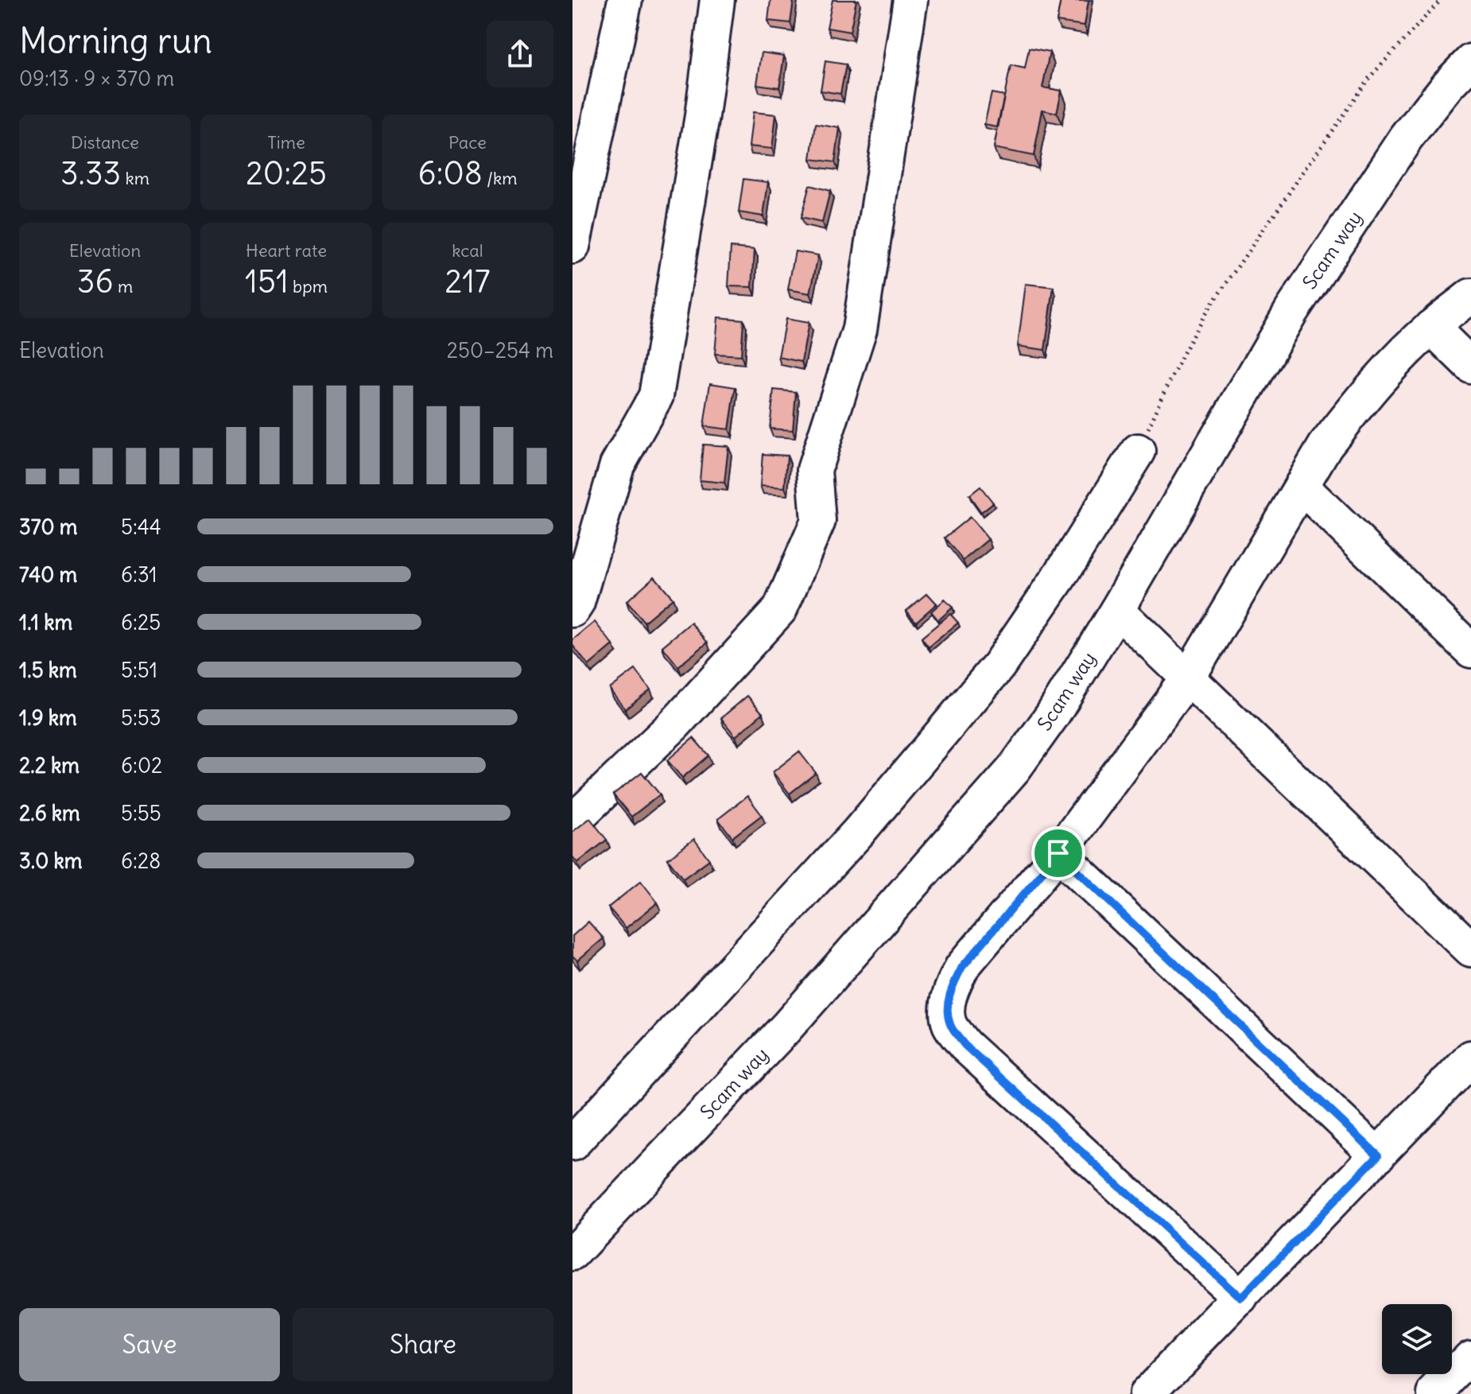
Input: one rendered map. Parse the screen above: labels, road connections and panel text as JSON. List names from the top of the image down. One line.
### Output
{"streets":{"street":["Scam way"]},"page":{"heading":["Morning run","09:13 · 9 × 370 m"],"stats":[["Distance","3.33 km"],["Time","20:25"],["Pace","6:08 /km"],["Elevation","36 m"],["Heart rate","151 bpm"],["kcal","217"]],"chart":["Elevation","250–254 m"],"list":[{"name":"370 m","note":"5:44"},{"name":"740 m","note":"6:31"},{"name":"1.1 km","note":"6:25"},{"name":"1.5 km","note":"5:51"},{"name":"1.9 km","note":"5:53"},{"name":"2.2 km","note":"6:02"},{"name":"2.6 km","note":"5:55"},{"name":"3.0 km","note":"6:28"}],"buttons":["Save","Share"]}}
